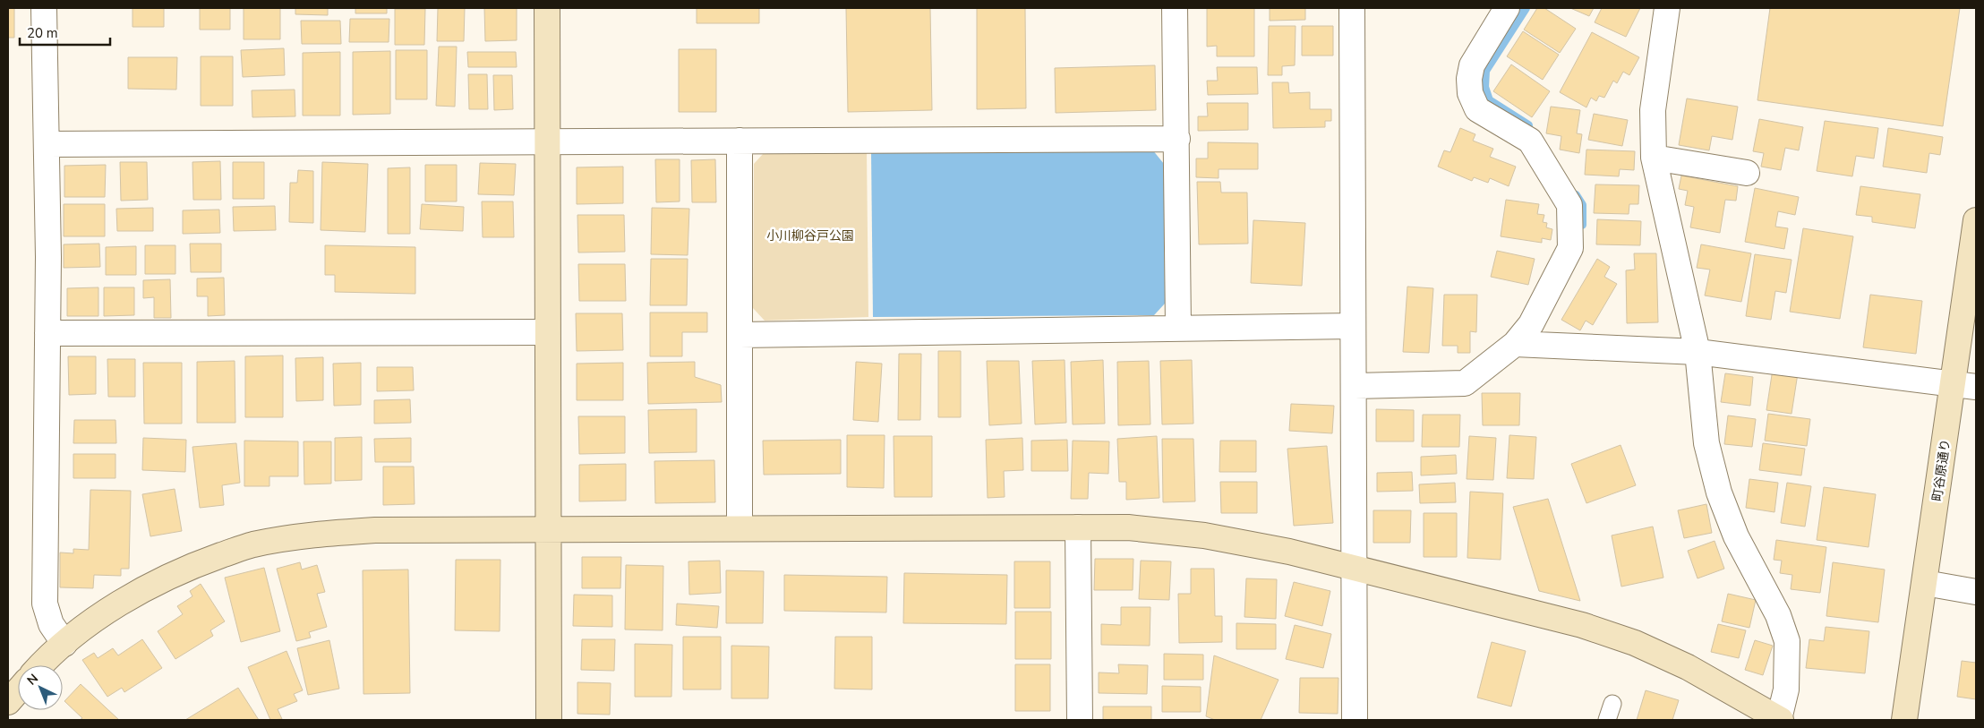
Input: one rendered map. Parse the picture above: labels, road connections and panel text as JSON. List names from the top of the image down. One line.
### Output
{"streets":{"street":["町谷原通り"]},"parks":["小川柳谷戸公園"],"scale_bar":"20 m","north":"top left"}
